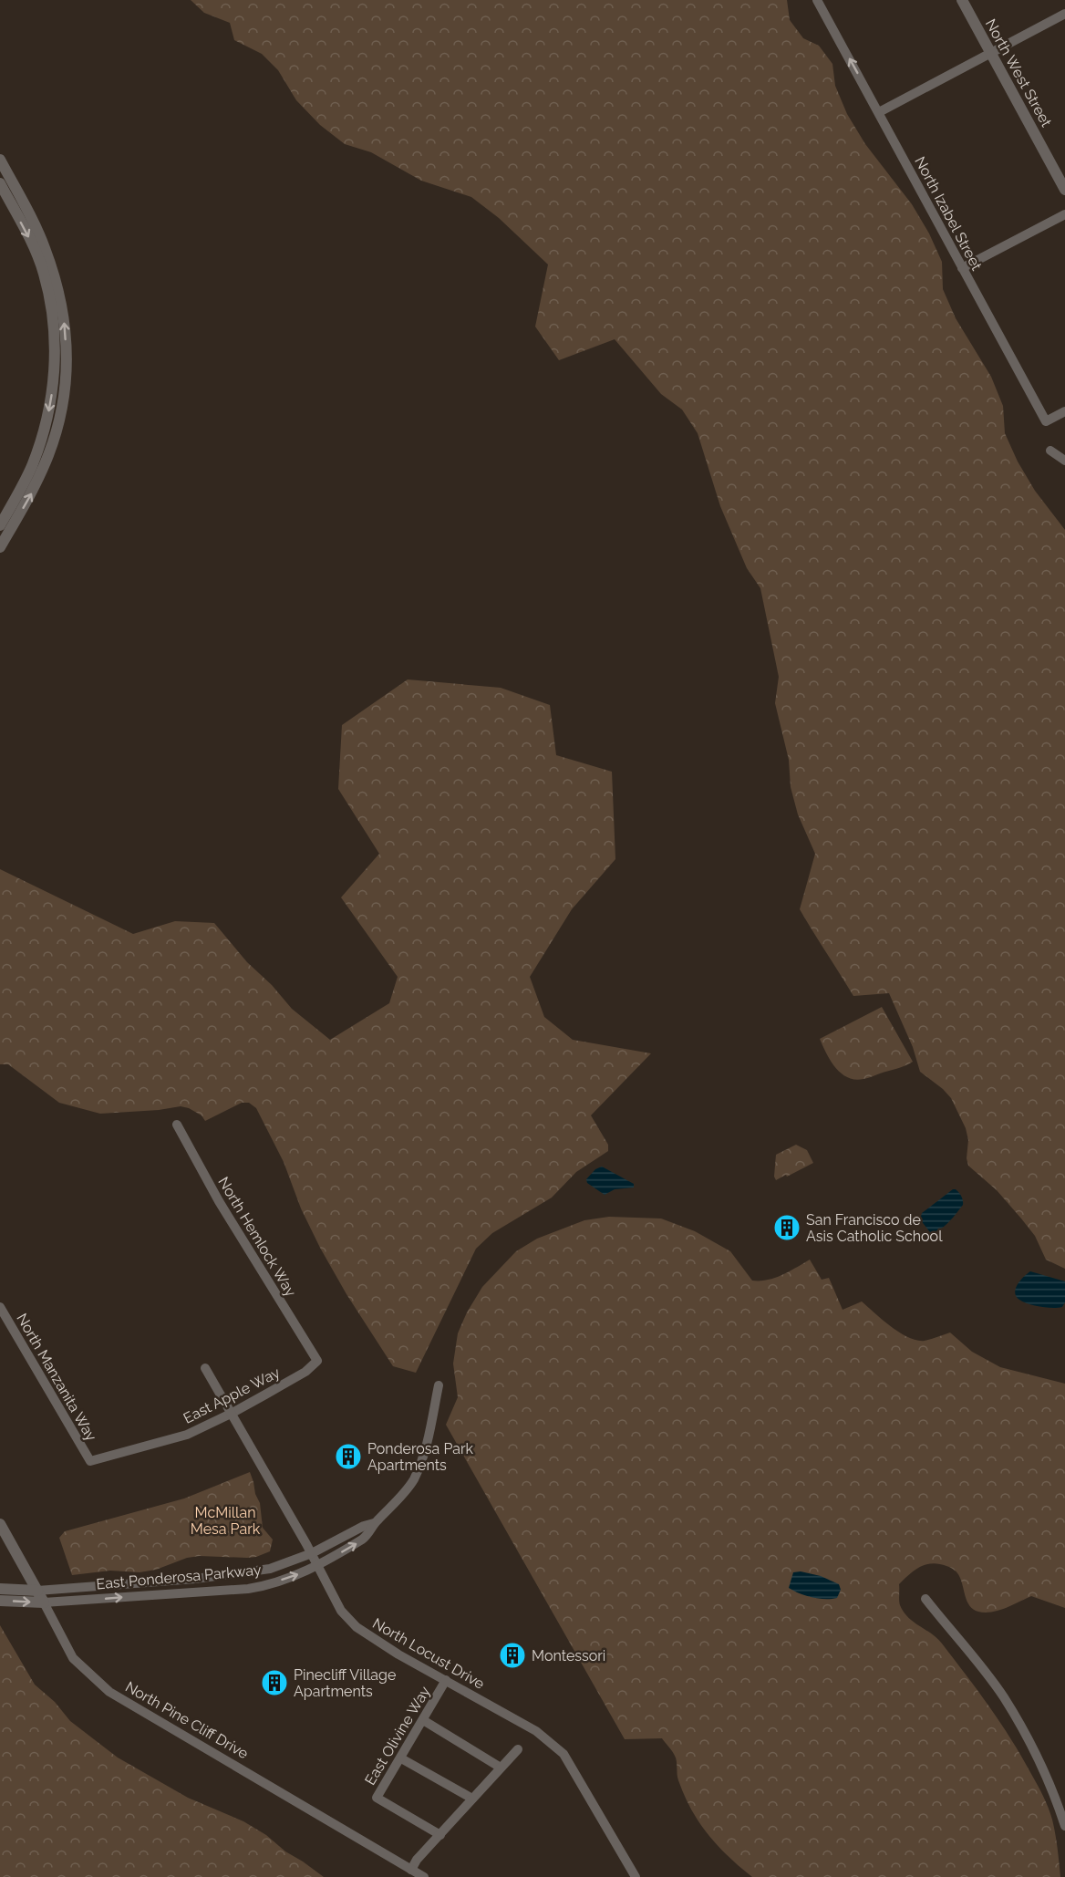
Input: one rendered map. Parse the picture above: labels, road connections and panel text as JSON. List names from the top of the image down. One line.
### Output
{"streets":{"street":["North West Street","North Izabel Street","North Hemlock Way","North Manzanita Way","East Apple Way","East Ponderosa Parkway","North Locust Drive","North Pine Cliff Drive","East Olivine Way"]},"crossings":[["North Hemlock Way","East Apple Way"],["North Manzanita Way","East Apple Way"],["East Apple Way","North Locust Drive"],["East Ponderosa Parkway","North Locust Drive"],["East Ponderosa Parkway","North Pine Cliff Drive"],["North Locust Drive","East Olivine Way"]],"parks":["McMillan Mesa Park"],"places":{"building":["San Francisco de Asis Catholic School","Ponderosa Park Apartments","Montessori","Pinecliff Village Apartments"]}}
